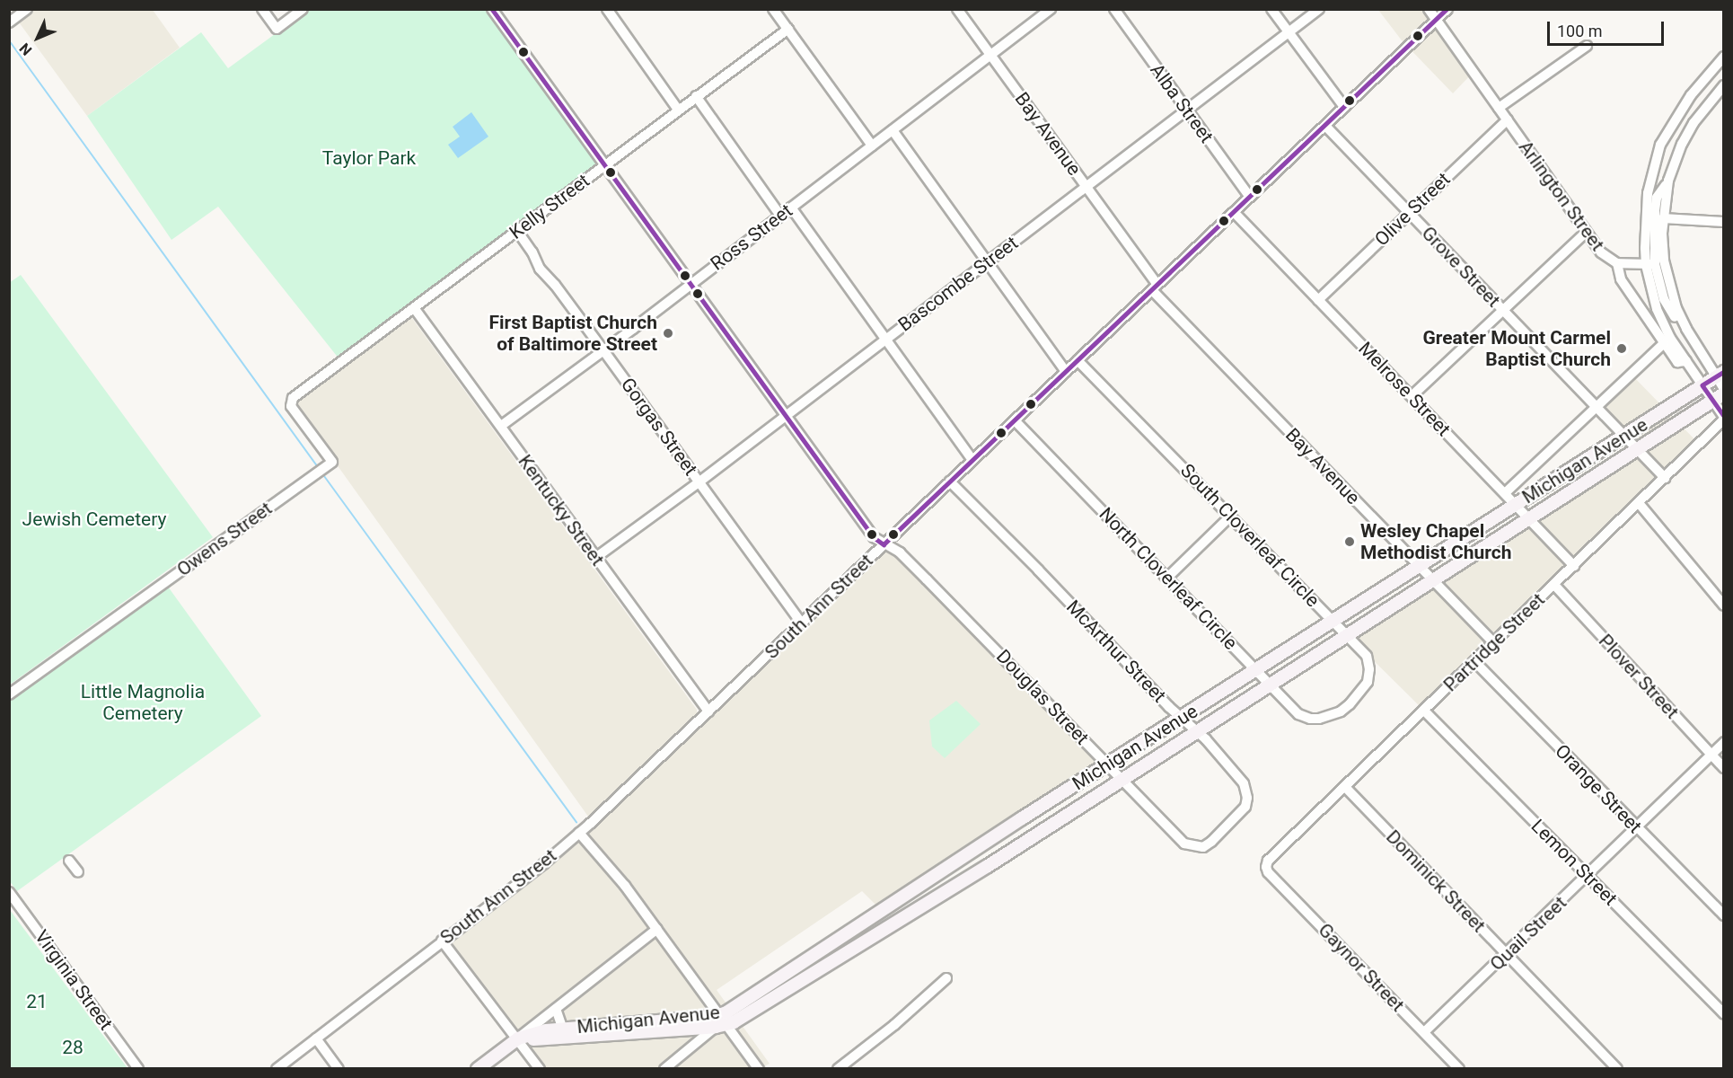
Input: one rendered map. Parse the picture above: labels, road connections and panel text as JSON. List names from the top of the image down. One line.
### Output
{"streets":{"main road":["Michigan Avenue"],"street":["Alba Street","Bay Avenue","Arlington Street","Kelly Street","Olive Street","Ross Street","Grove Street","Bascombe Street","Melrose Street","Gorgas Street","Kentucky Street","South Cloverleaf Circle","Owens Street","North Cloverleaf Circle","South Ann Street","Partridge Street","McArthur Street","Plover Street","Douglas Street","Orange Street","Lemon Street","Dominick Street","Quail Street","Gaynor Street","Virginia Street"]},"crossings":[["Alba Street","Bascombe Street"],["Alba Street","South Ann Street"],["Bay Avenue","Bascombe Street"],["Bay Avenue","Michigan Avenue"],["Bay Avenue","South Ann Street"],["Bay Avenue","Partridge Street"],["Arlington Street","Olive Street"],["Kelly Street","Gorgas Street"],["Kelly Street","Kentucky Street"],["Kelly Street","Owens Street"],["Kelly Street","Douglas Street"],["Olive Street","Grove Street"],["Olive Street","Melrose Street"],["Ross Street","Gorgas Street"],["Ross Street","Kentucky Street"],["Ross Street","Douglas Street"],["Grove Street","Michigan Avenue"],["Grove Street","South Ann Street"],["Grove Street","Partridge Street"],["Bascombe Street","Gorgas Street"],["Bascombe Street","Kentucky Street"],["Bascombe Street","Douglas Street"],["Melrose Street","Michigan Avenue"],["Melrose Street","South Ann Street"],["Melrose Street","Partridge Street"],["Gorgas Street","South Ann Street"],["Michigan Avenue","South Cloverleaf Circle"],["Michigan Avenue","North Cloverleaf Circle"],["Michigan Avenue","McArthur Street"],["Michigan Avenue","Douglas Street"],["Kentucky Street","South Ann Street"],["South Cloverleaf Circle","North Cloverleaf Circle"],["South Cloverleaf Circle","South Ann Street"],["North Cloverleaf Circle","South Ann Street"],["South Ann Street","McArthur Street"],["South Ann Street","Douglas Street"],["Partridge Street","Plover Street"],["Partridge Street","Orange Street"],["Partridge Street","Lemon Street"],["Partridge Street","Dominick Street"],["Partridge Street","Gaynor Street"],["McArthur Street","Douglas Street"],["Plover Street","Quail Street"],["Orange Street","Quail Street"],["Lemon Street","Quail Street"],["Dominick Street","Quail Street"],["Quail Street","Gaynor Street"]],"parks":["Taylor Park","Jewish Cemetery","Little Magnolia Cemetery","21","28"],"places":["First Baptist Church of Baltimore Street","Greater Mount Carmel Baptist Church","Wesley Chapel Methodist Church"],"scale_bar":"100 m","north":"bottom left"}
